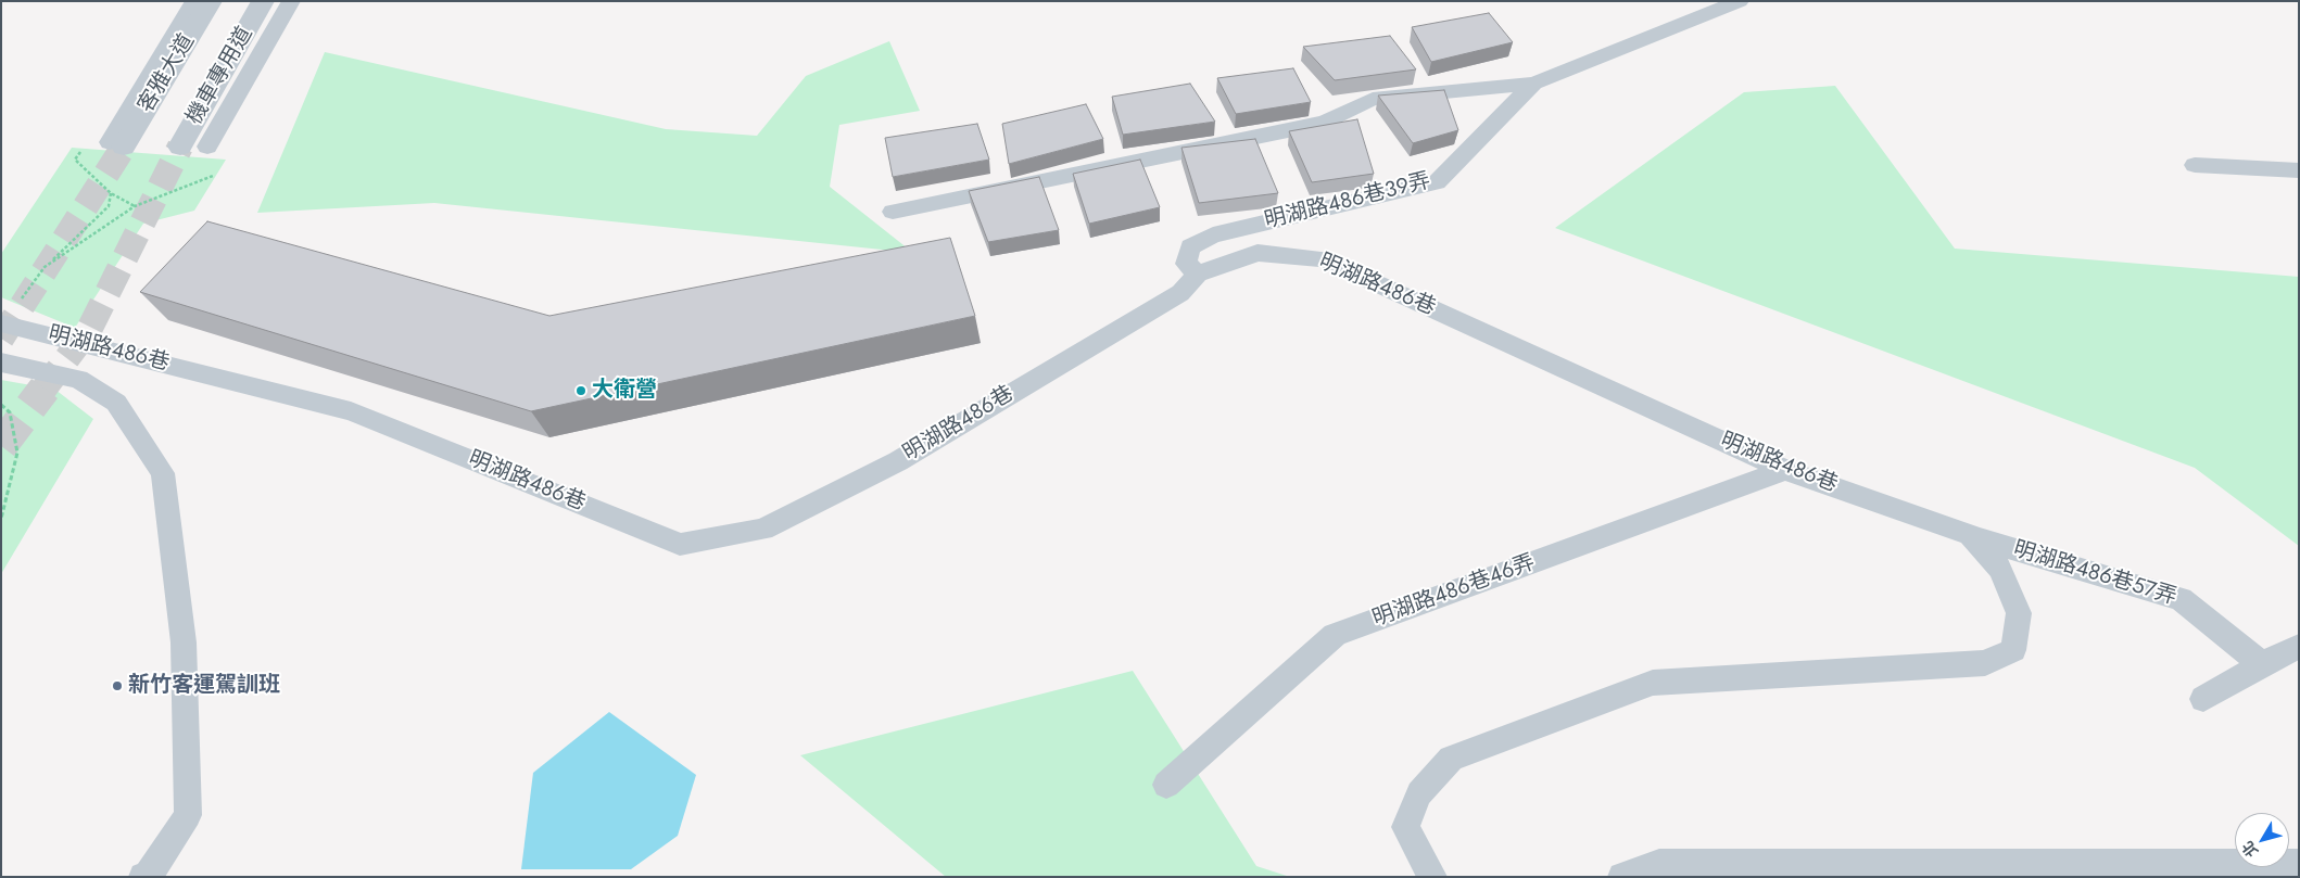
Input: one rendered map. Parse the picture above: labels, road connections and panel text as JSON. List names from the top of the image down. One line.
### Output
{"streets":{"street":["客雅大道"],"lane":["機車專用道","明湖路486巷39弄","明湖路486巷","明湖路486巷57弄","明湖路486巷46弄"]},"crossings":[["明湖路486巷39弄","明湖路486巷"],["明湖路486巷","明湖路486巷57弄"],["明湖路486巷","明湖路486巷46弄"]],"places":["大衛營","新竹客運駕訓班"],"north":"bottom left"}
